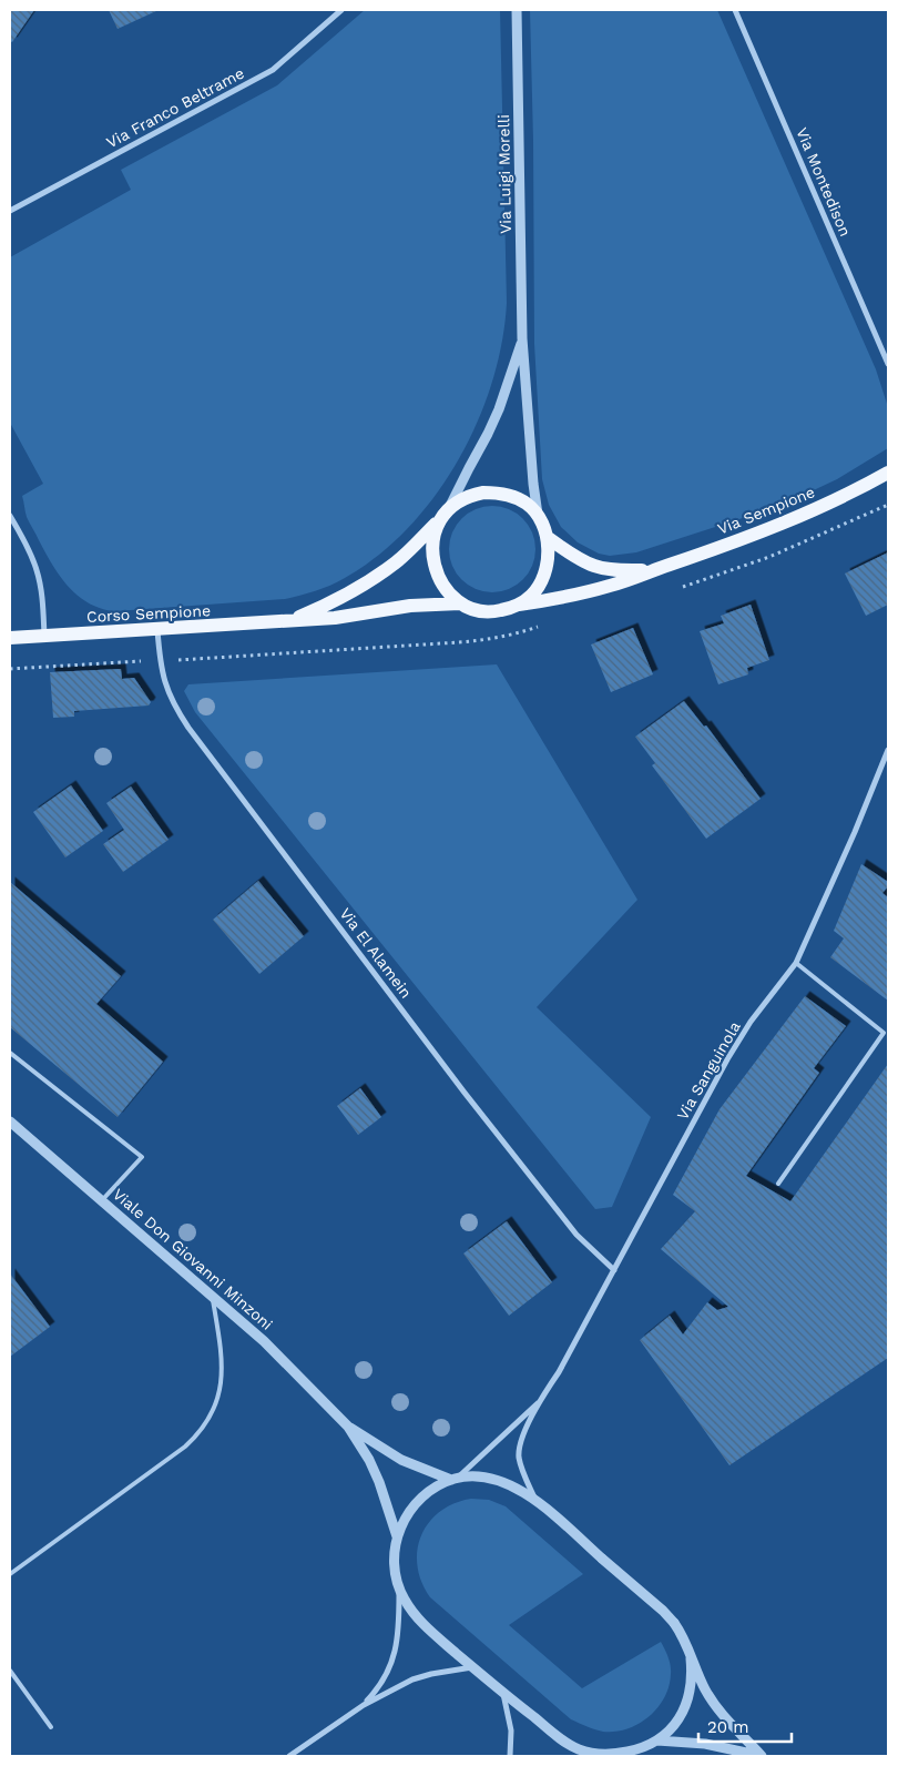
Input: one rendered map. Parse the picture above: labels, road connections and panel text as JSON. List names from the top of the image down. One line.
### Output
{"streets":{"main road":["Via Sempione","Corso Sempione"],"street":["Via Franco Beltrame","Via Luigi Morelli","Via Montedison","Via El Alamein","Via Sanguinola","Viale Don Giovanni Minzoni"]},"crossings":[["Via Luigi Morelli","Via Sempione"],["Via Luigi Morelli","Corso Sempione"],["Via Sempione","Corso Sempione"],["Corso Sempione","Via El Alamein"],["Via El Alamein","Via Sanguinola"],["Via Sanguinola","Viale Don Giovanni Minzoni"]],"scale_bar":"20 m"}
